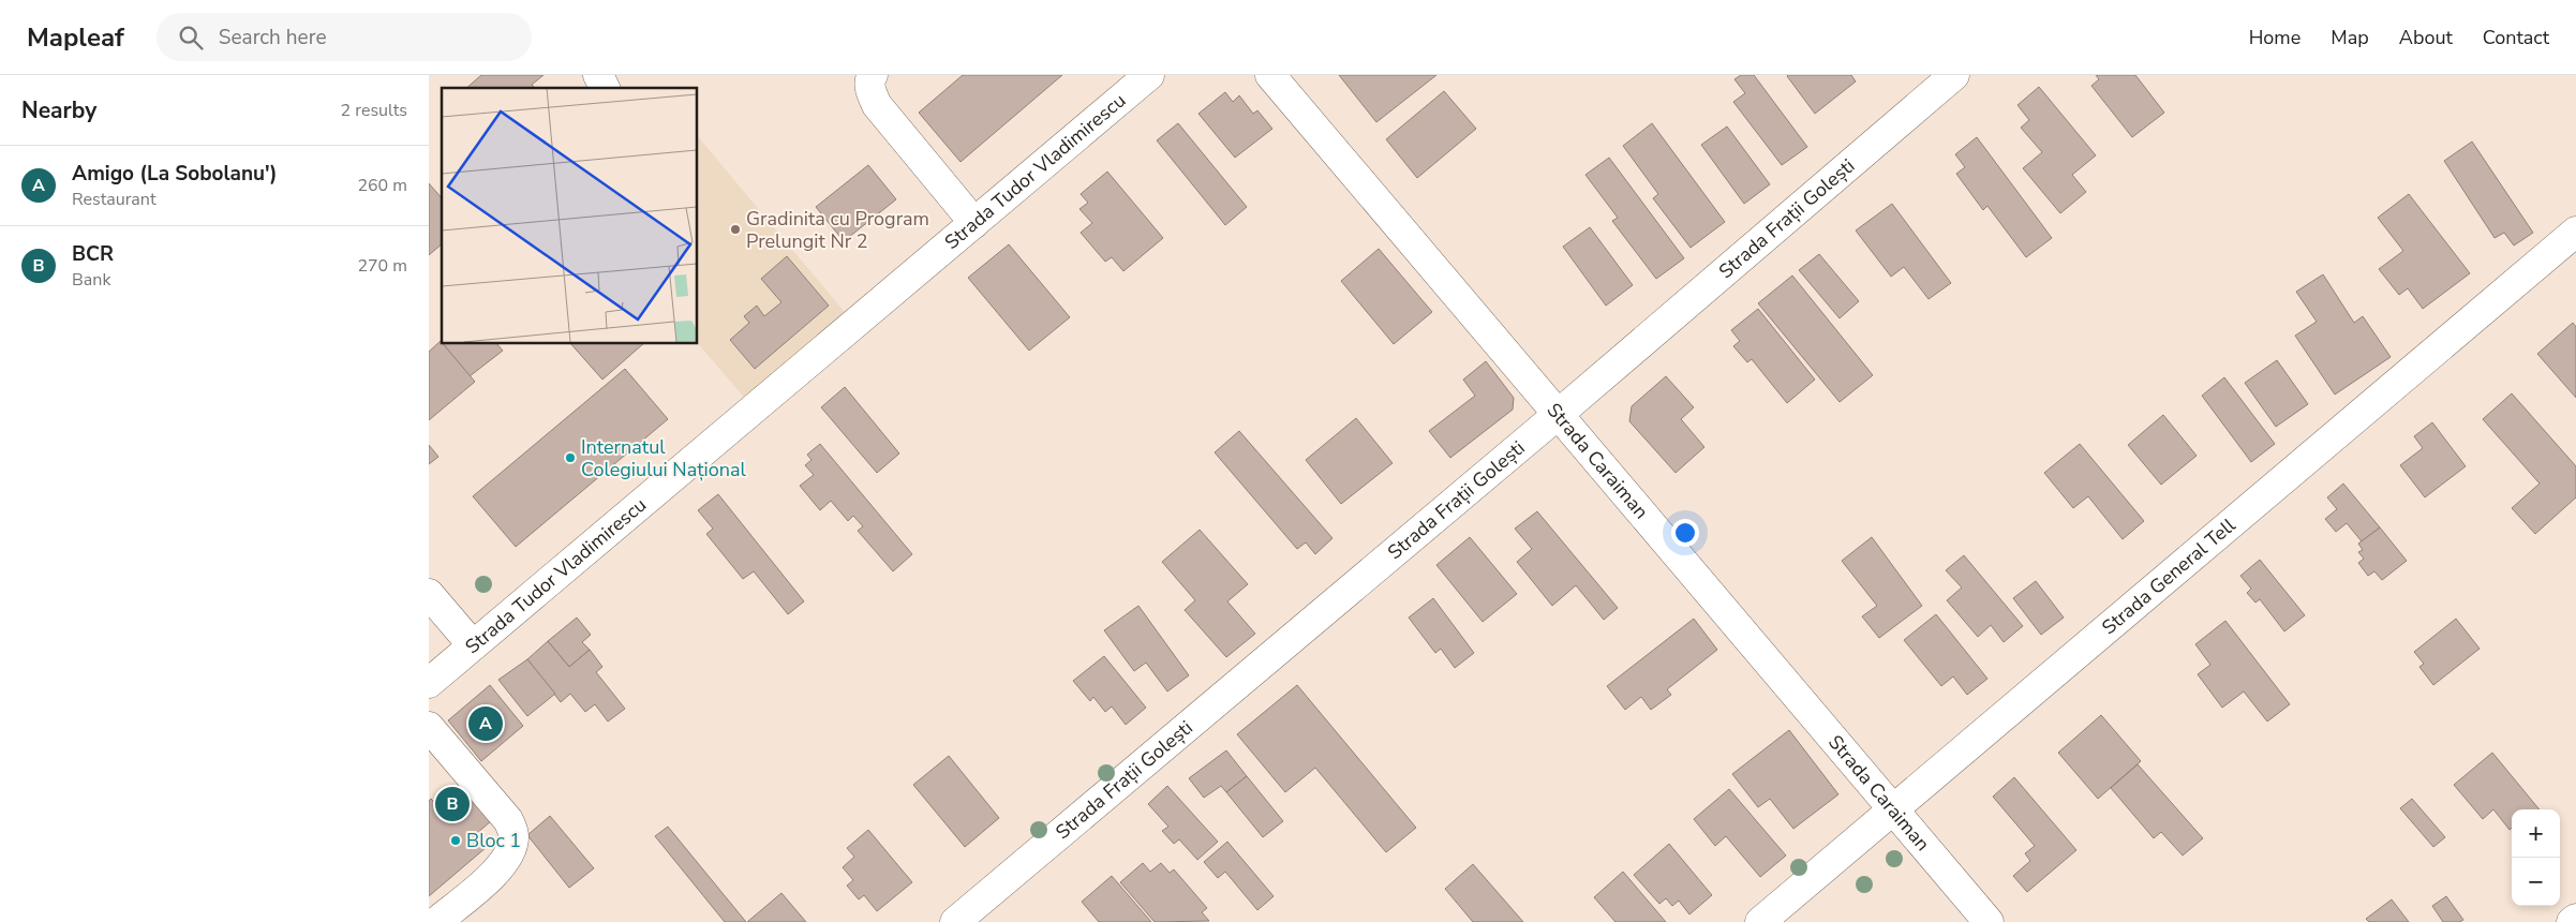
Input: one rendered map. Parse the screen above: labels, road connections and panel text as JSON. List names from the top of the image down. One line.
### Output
{"streets":{"street":["Strada Tudor Vladimirescu","Strada Frații Golești","Strada Caraiman","Strada General Tell"]},"crossings":[["Strada Frații Golești","Strada Caraiman"],["Strada Caraiman","Strada General Tell"]],"places":["Gradinita cu Program Prelungit Nr 2","Internatul Colegiului Național","Bloc 1"],"page":{"header":"Mapleaf","search":"Search here","nav":["Home","Map","About","Contact"],"heading":["Nearby","2 results"],"list":[{"mark":"A","name":"Amigo (La Sobolanu')","note":"Restaurant","value":"260 m"},{"mark":"B","name":"BCR","note":"Bank","value":"270 m"}],"pins":["A","B"],"map_buttons":["+","−"]}}
